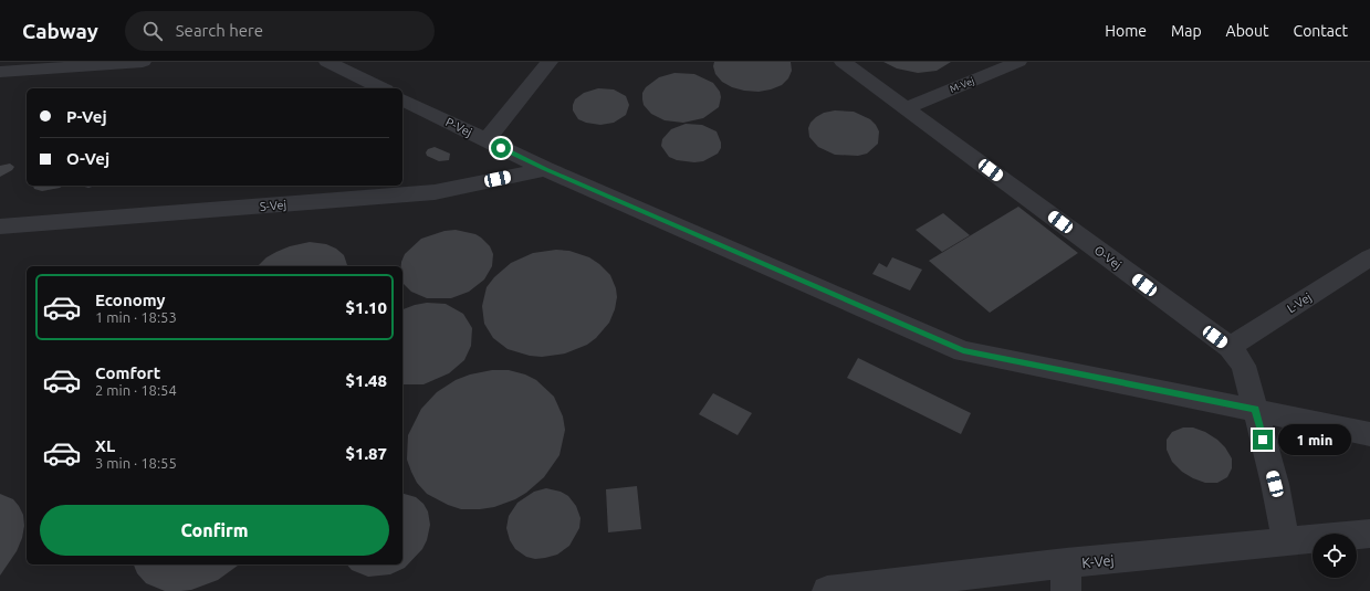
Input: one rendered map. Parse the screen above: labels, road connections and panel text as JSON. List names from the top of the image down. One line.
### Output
{"streets":{"lane":["M-Vej","P-Vej","S-Vej","O-Vej","L-Vej","K-Vej"]},"crossings":[["M-Vej","O-Vej"],["P-Vej","S-Vej"],["P-Vej","O-Vej"],["O-Vej","L-Vej"],["O-Vej","K-Vej"]],"page":{"header":"Cabway","search":"Search here","nav":["Home","Map","About","Contact"],"banner":["P-Vej","O-Vej"],"list":[{"name":"Economy","note":"1 min · 18:53","value":"$1.10"},{"name":"Comfort","note":"2 min · 18:54","value":"$1.48"},{"name":"XL","note":"3 min · 18:55","value":"$1.87"}],"bubble":"1 min","buttons":"Confirm"}}
